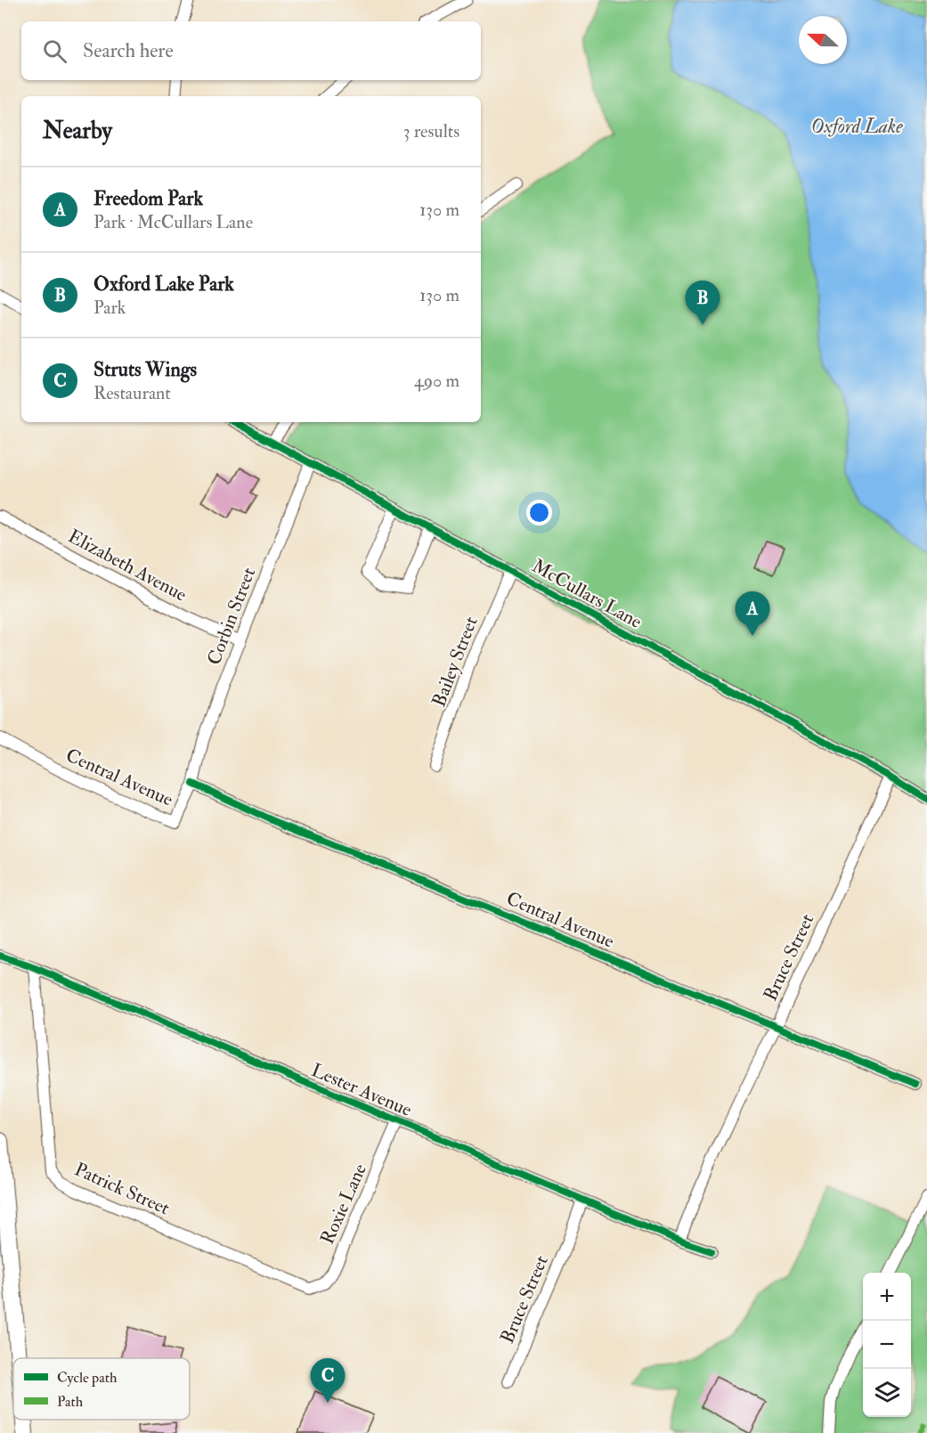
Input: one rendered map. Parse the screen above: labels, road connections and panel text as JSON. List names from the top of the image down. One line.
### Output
{"streets":{"street":["Elizabeth Avenue","McCullars Lane","Corbin Street","Bailey Street","Central Avenue","Bruce Street","Lester Avenue","Patrick Street","Roxie Lane"]},"crossings":[["Elizabeth Avenue","Corbin Street"],["McCullars Lane","Corbin Street"],["McCullars Lane","Bailey Street"],["McCullars Lane","Bruce Street"],["Corbin Street","Central Avenue"],["Central Avenue","Bruce Street"],["Bruce Street","Lester Avenue"],["Lester Avenue","Patrick Street"],["Lester Avenue","Roxie Lane"],["Patrick Street","Roxie Lane"]],"water":["Oxford Lake"],"legend":["Cycle path","Path"],"north":"left","page":{"search":"Search here","heading":["Nearby","3 results"],"list":[{"mark":"A","name":"Freedom Park","note":"Park · McCullars Lane","value":"130 m"},{"mark":"B","name":"Oxford Lake Park","note":"Park","value":"130 m"},{"mark":"C","name":"Struts Wings","note":"Restaurant","value":"490 m"}],"pins":["B","A","C"],"map_buttons":["+","−"]}}
